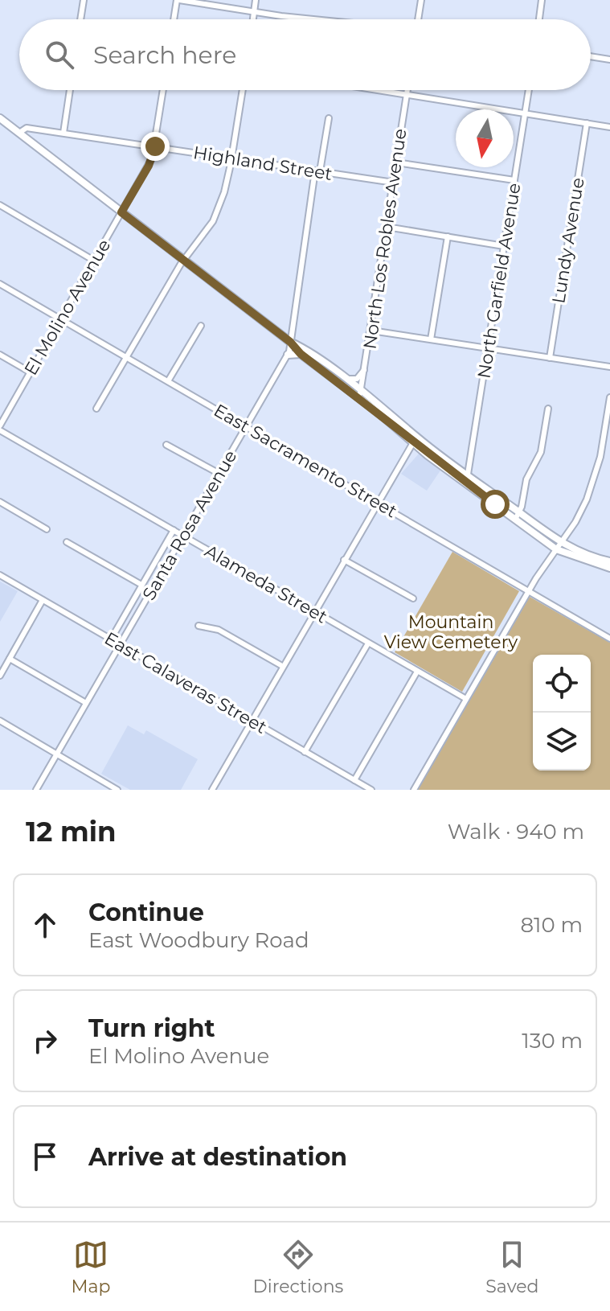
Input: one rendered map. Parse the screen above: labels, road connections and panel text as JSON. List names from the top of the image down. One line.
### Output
{"streets":{"street":["Highland Street","North Los Robles Avenue","Lundy Avenue","North Garfield Avenue","El Molino Avenue","East Sacramento Street","Santa Rosa Avenue","Alameda Street","East Calaveras Street"]},"crossings":[["Highland Street","North Los Robles Avenue"],["Highland Street","El Molino Avenue"],["Highland Street","Santa Rosa Avenue"],["El Molino Avenue","East Sacramento Street"],["El Molino Avenue","Alameda Street"],["East Sacramento Street","Santa Rosa Avenue"],["Santa Rosa Avenue","Alameda Street"],["Santa Rosa Avenue","East Calaveras Street"]],"parks":["Mountain View Cemetery"],"north":"bottom","page":{"search":"Search here","heading":["12 min","Walk · 940 m"],"list":[["Continue","East Woodbury Road","810 m"],["Turn right","El Molino Avenue","130 m"],"Arrive at destination"],"nav":["Map","Directions","Saved"]}}
